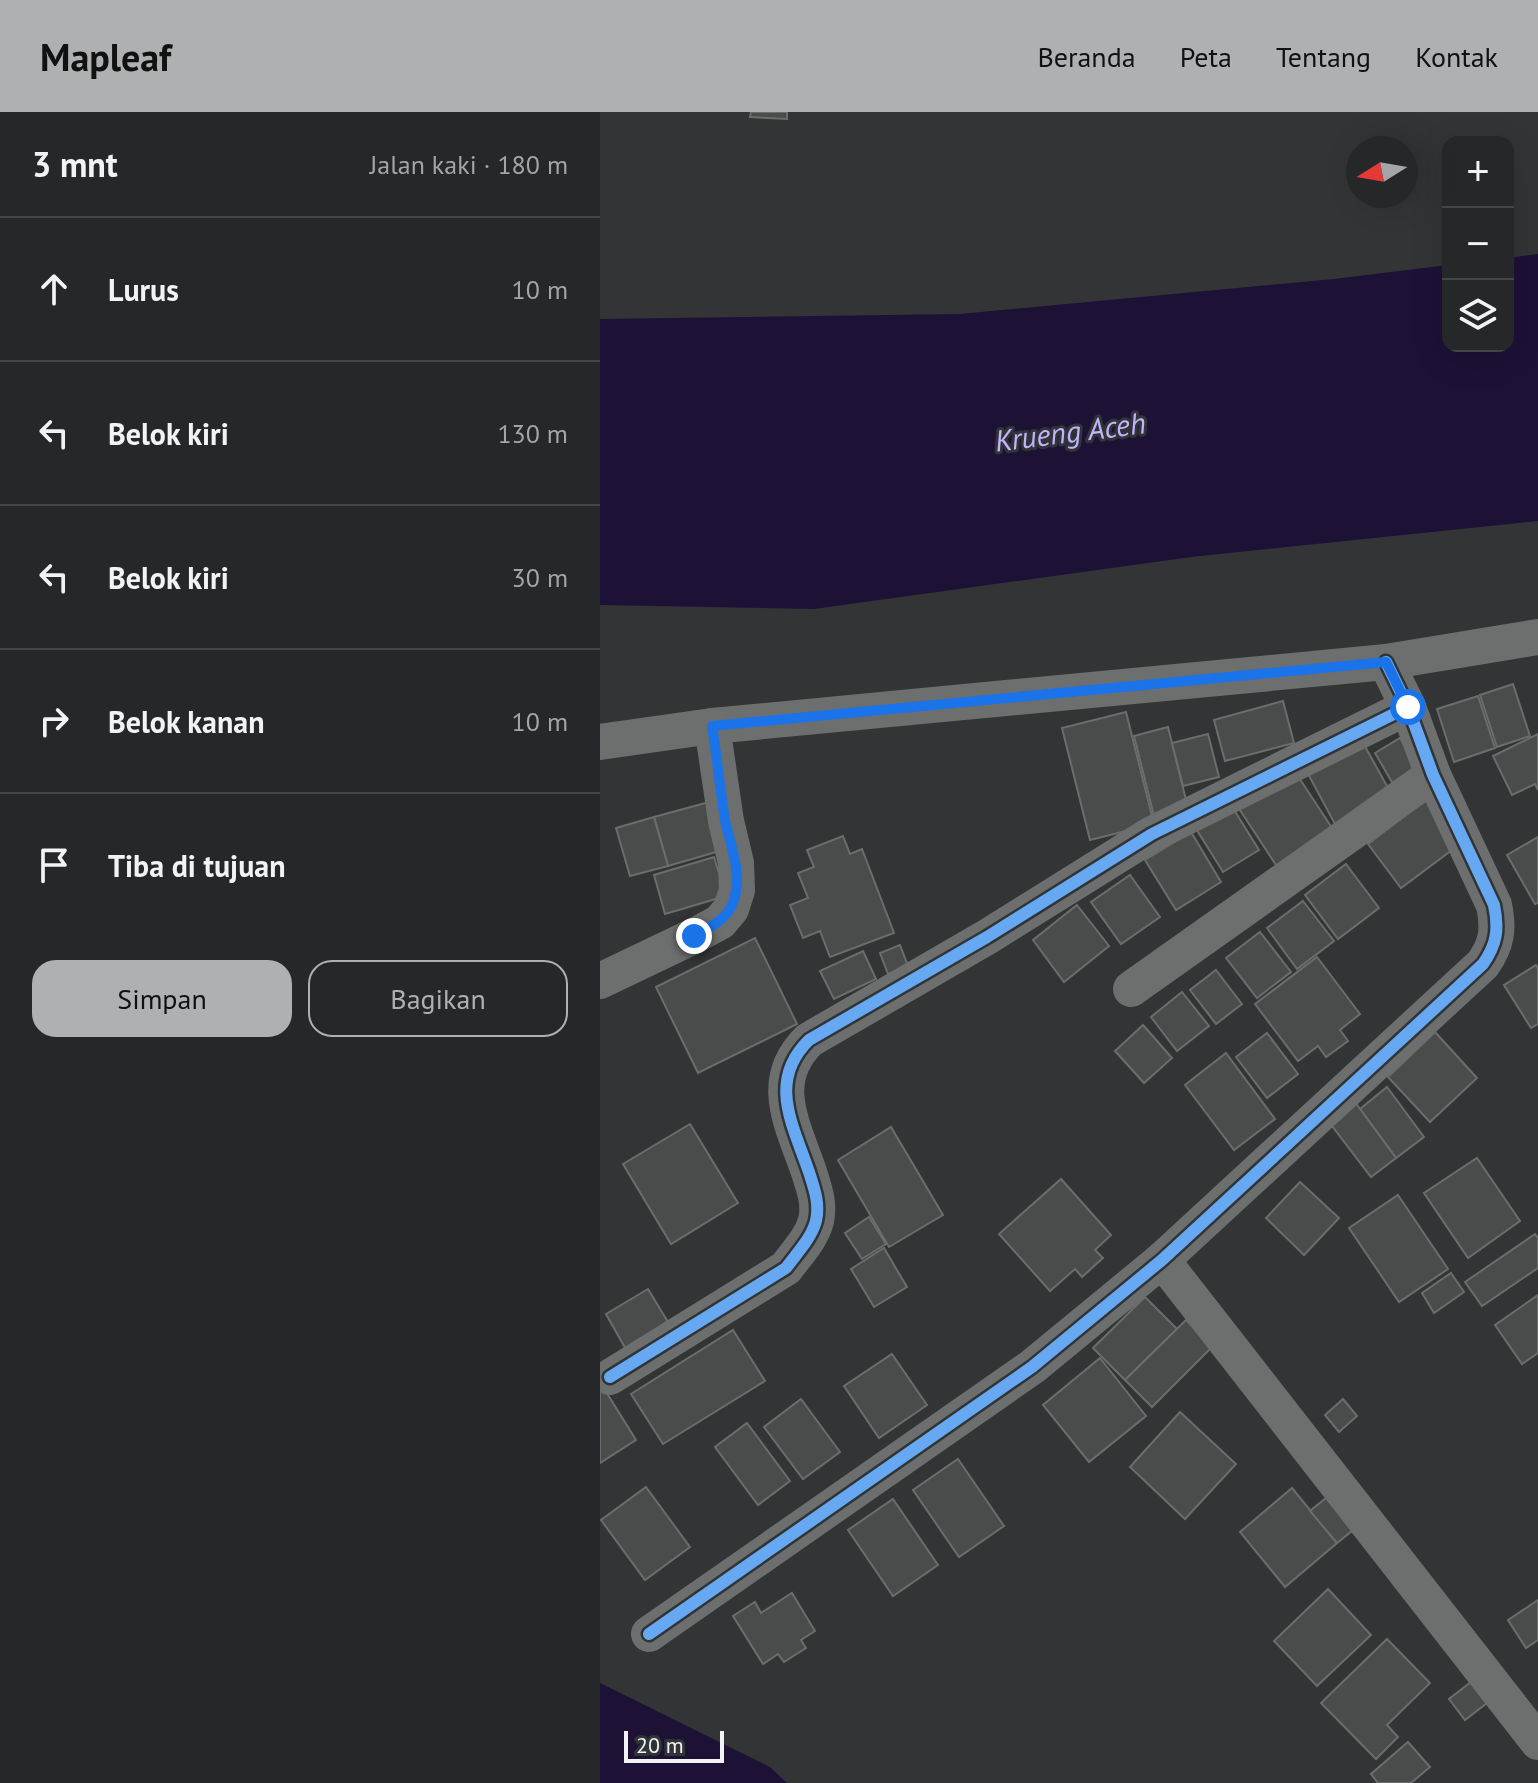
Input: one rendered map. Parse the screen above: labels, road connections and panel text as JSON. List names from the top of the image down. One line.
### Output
{"water":["Krueng Aceh"],"scale_bar":"20 m","north":"left","page":{"header":"Mapleaf","nav":["Beranda","Peta","Tentang","Kontak"],"heading":["3 mnt","Jalan kaki · 180 m"],"map_buttons":["+","−"],"list":[["Lurus","10 m"],["Belok kiri","130 m"],["Belok kiri","30 m"],["Belok kanan","10 m"],"Tiba di tujuan"],"buttons":["Simpan","Bagikan"],"scale":"20 m"}}
